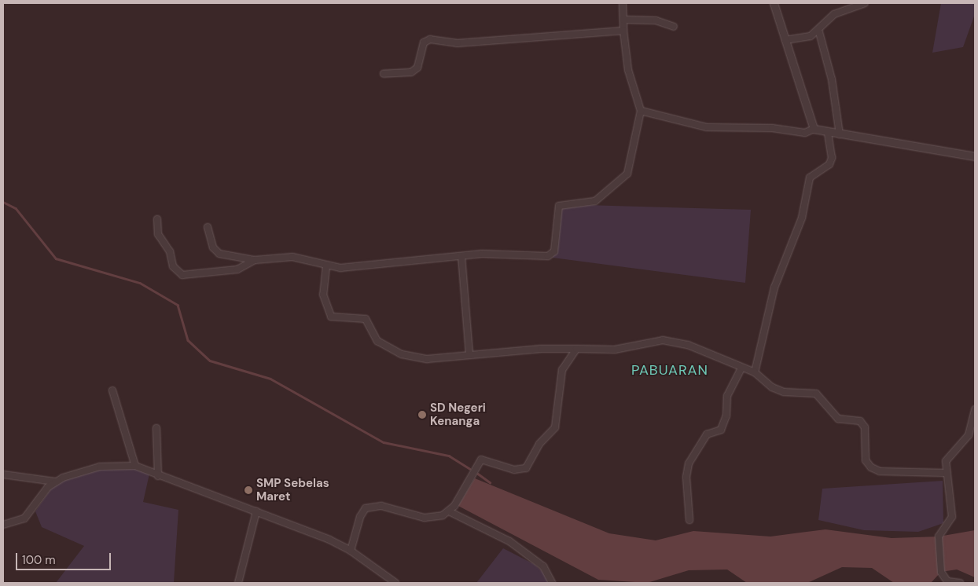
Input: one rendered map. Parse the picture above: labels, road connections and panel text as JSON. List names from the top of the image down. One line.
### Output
{"districts":["PABUARAN"],"places":["SD Negeri Kenanga","SMP Sebelas Maret"],"scale_bar":"100 m"}
